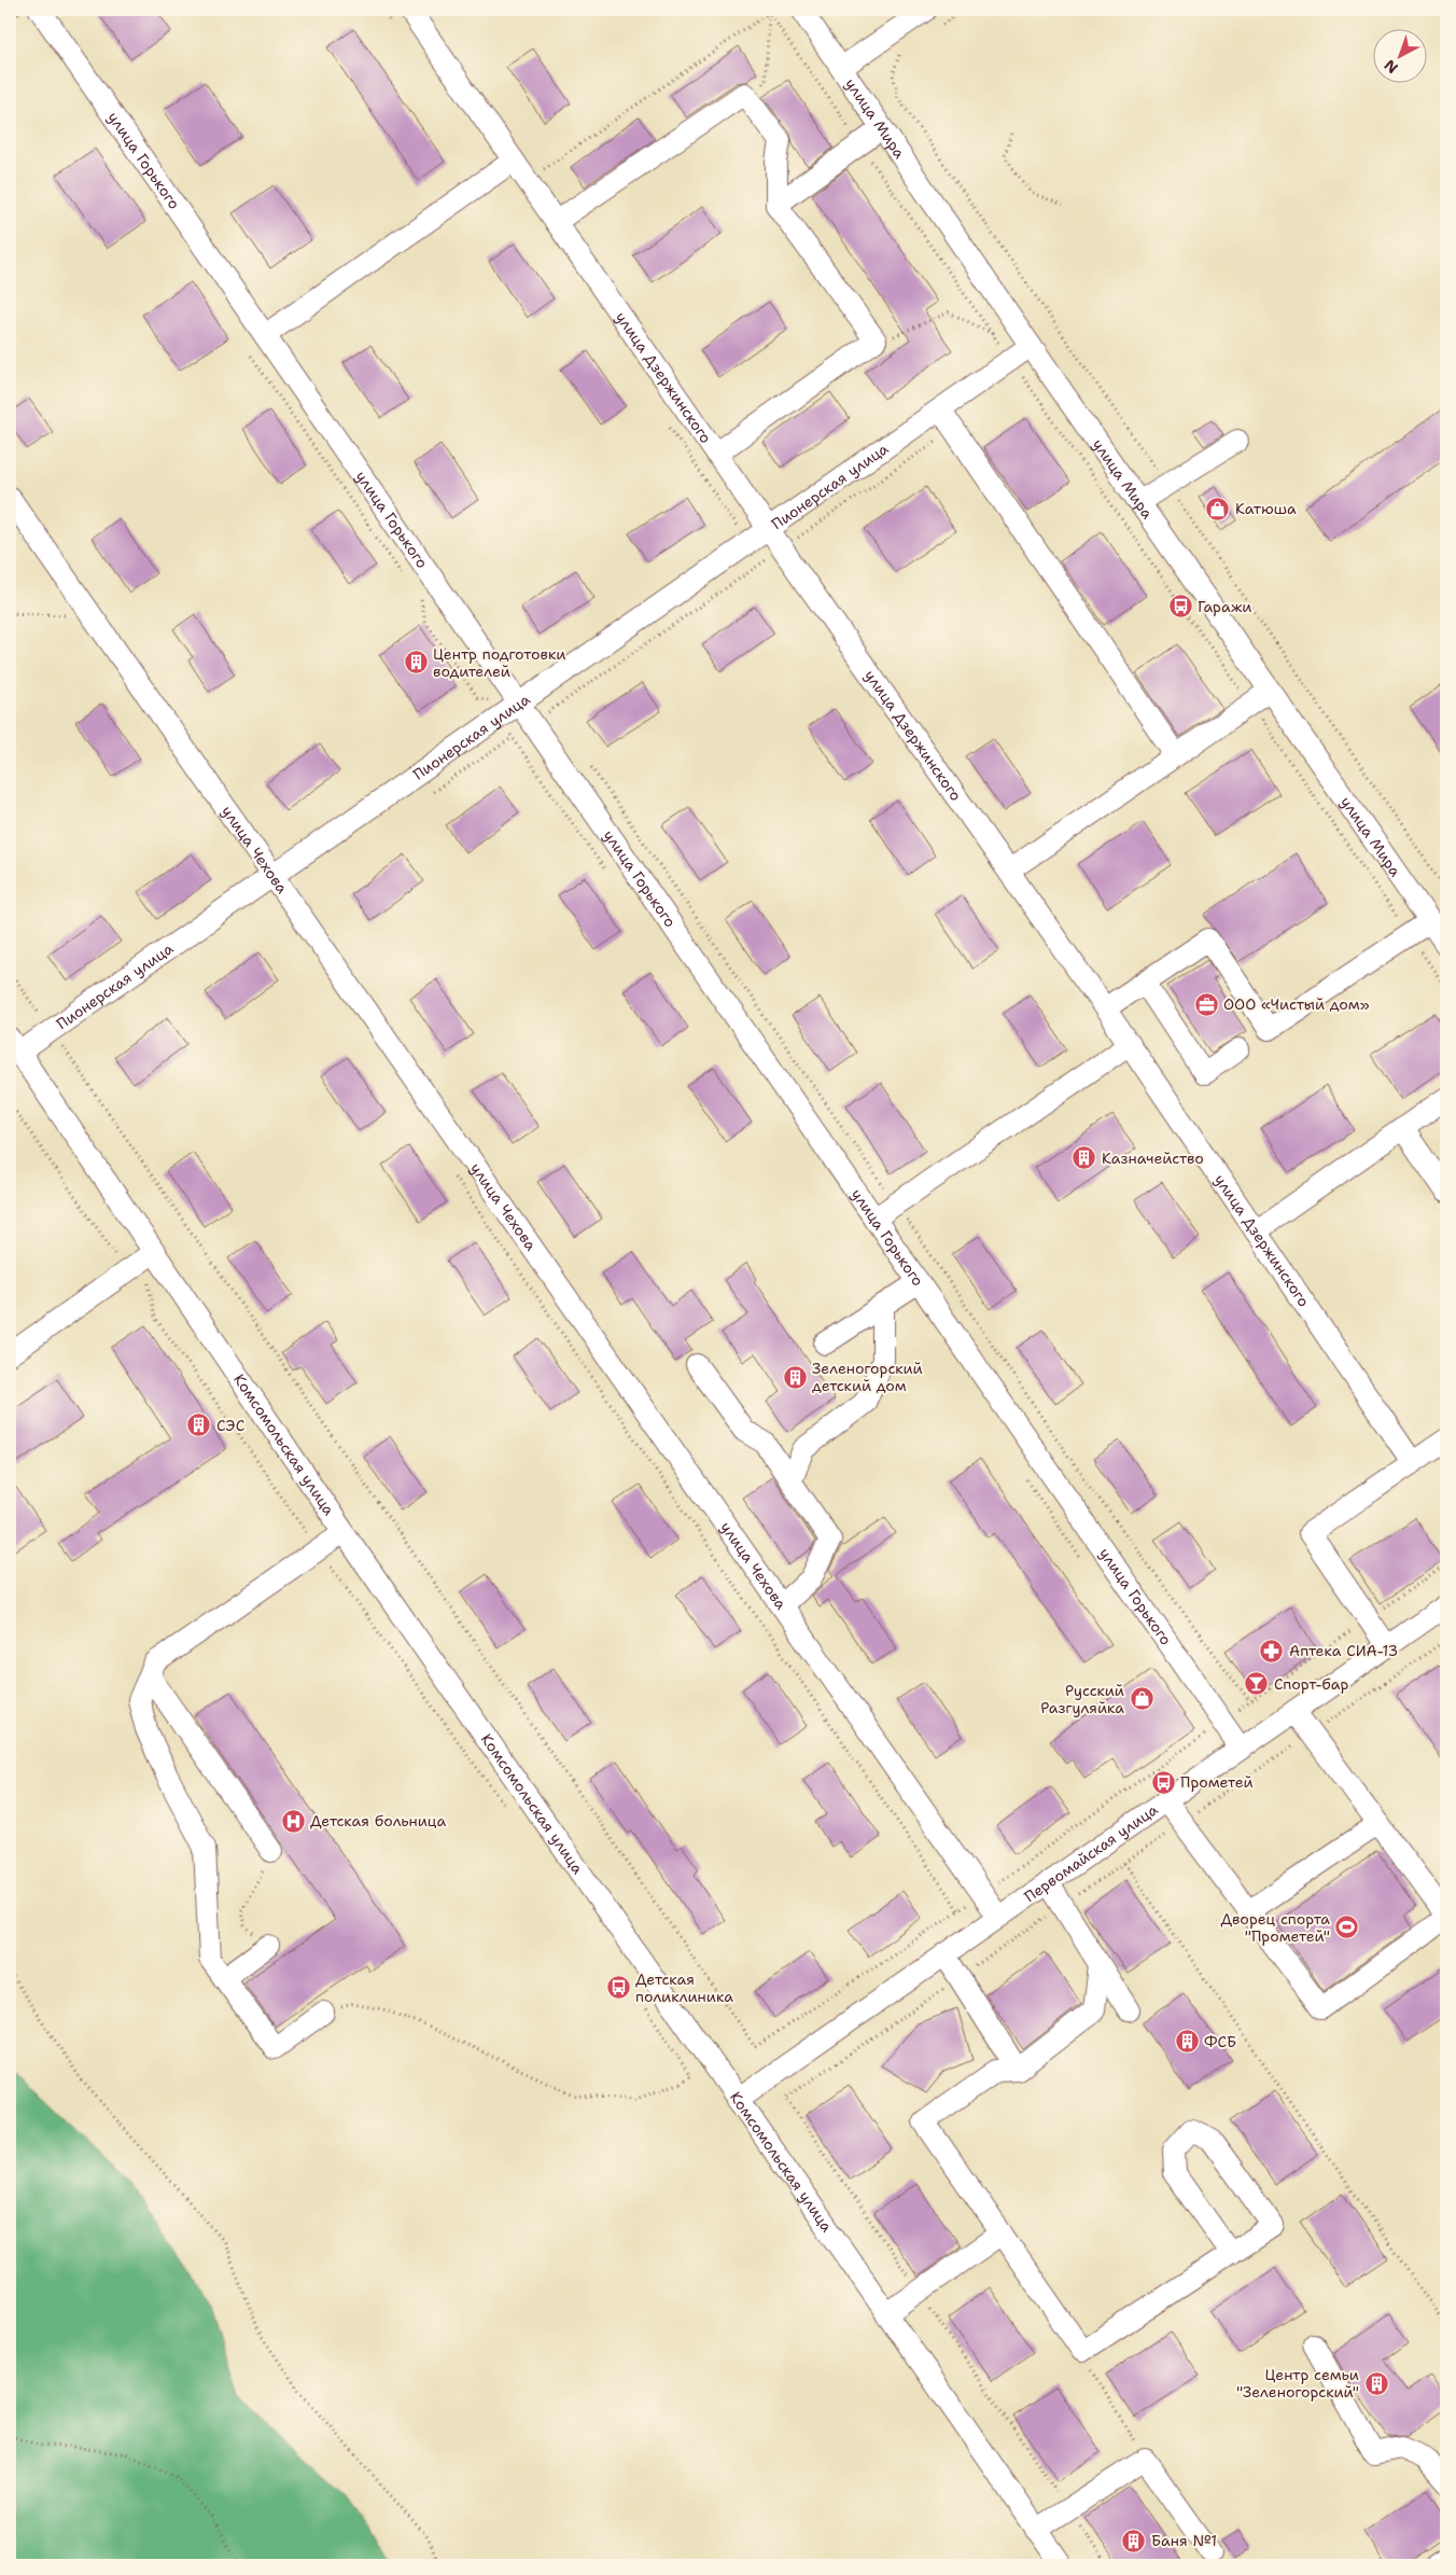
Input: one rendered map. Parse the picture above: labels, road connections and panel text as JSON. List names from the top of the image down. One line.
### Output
{"streets":{"street":["улица Мира","улица Горького","улица Дзержинского","Пионерская улица","улица Чехова","Комсомольская улица","Первомайская улица"]},"crossings":[["улица Мира","Пионерская улица"],["улица Горького","Пионерская улица"],["улица Горького","Первомайская улица"],["улица Дзержинского","Пионерская улица"],["Пионерская улица","улица Чехова"],["Пионерская улица","Комсомольская улица"],["улица Чехова","Первомайская улица"],["Комсомольская улица","Первомайская улица"]],"places":{"shop":["Катюша","Русский Разгуляйка"],"bus stop":["Гаражи","Прометей","Детская поликлиника"],"building":["Центр подготовки водителей","Казначейство","Зеленогорский детский дом","СЭС","ФСБ","Центр семьи \"Зеленогорский\"","Баня №1"],"office":["ООО «Чистый дом»"],"pharmacy":["Аптека СИА-13"],"bar":["Спорт-бар"],"hospital":["Детская больница"],"sports":["Дворец спорта \"Прометей\""]},"north":"bottom left"}
